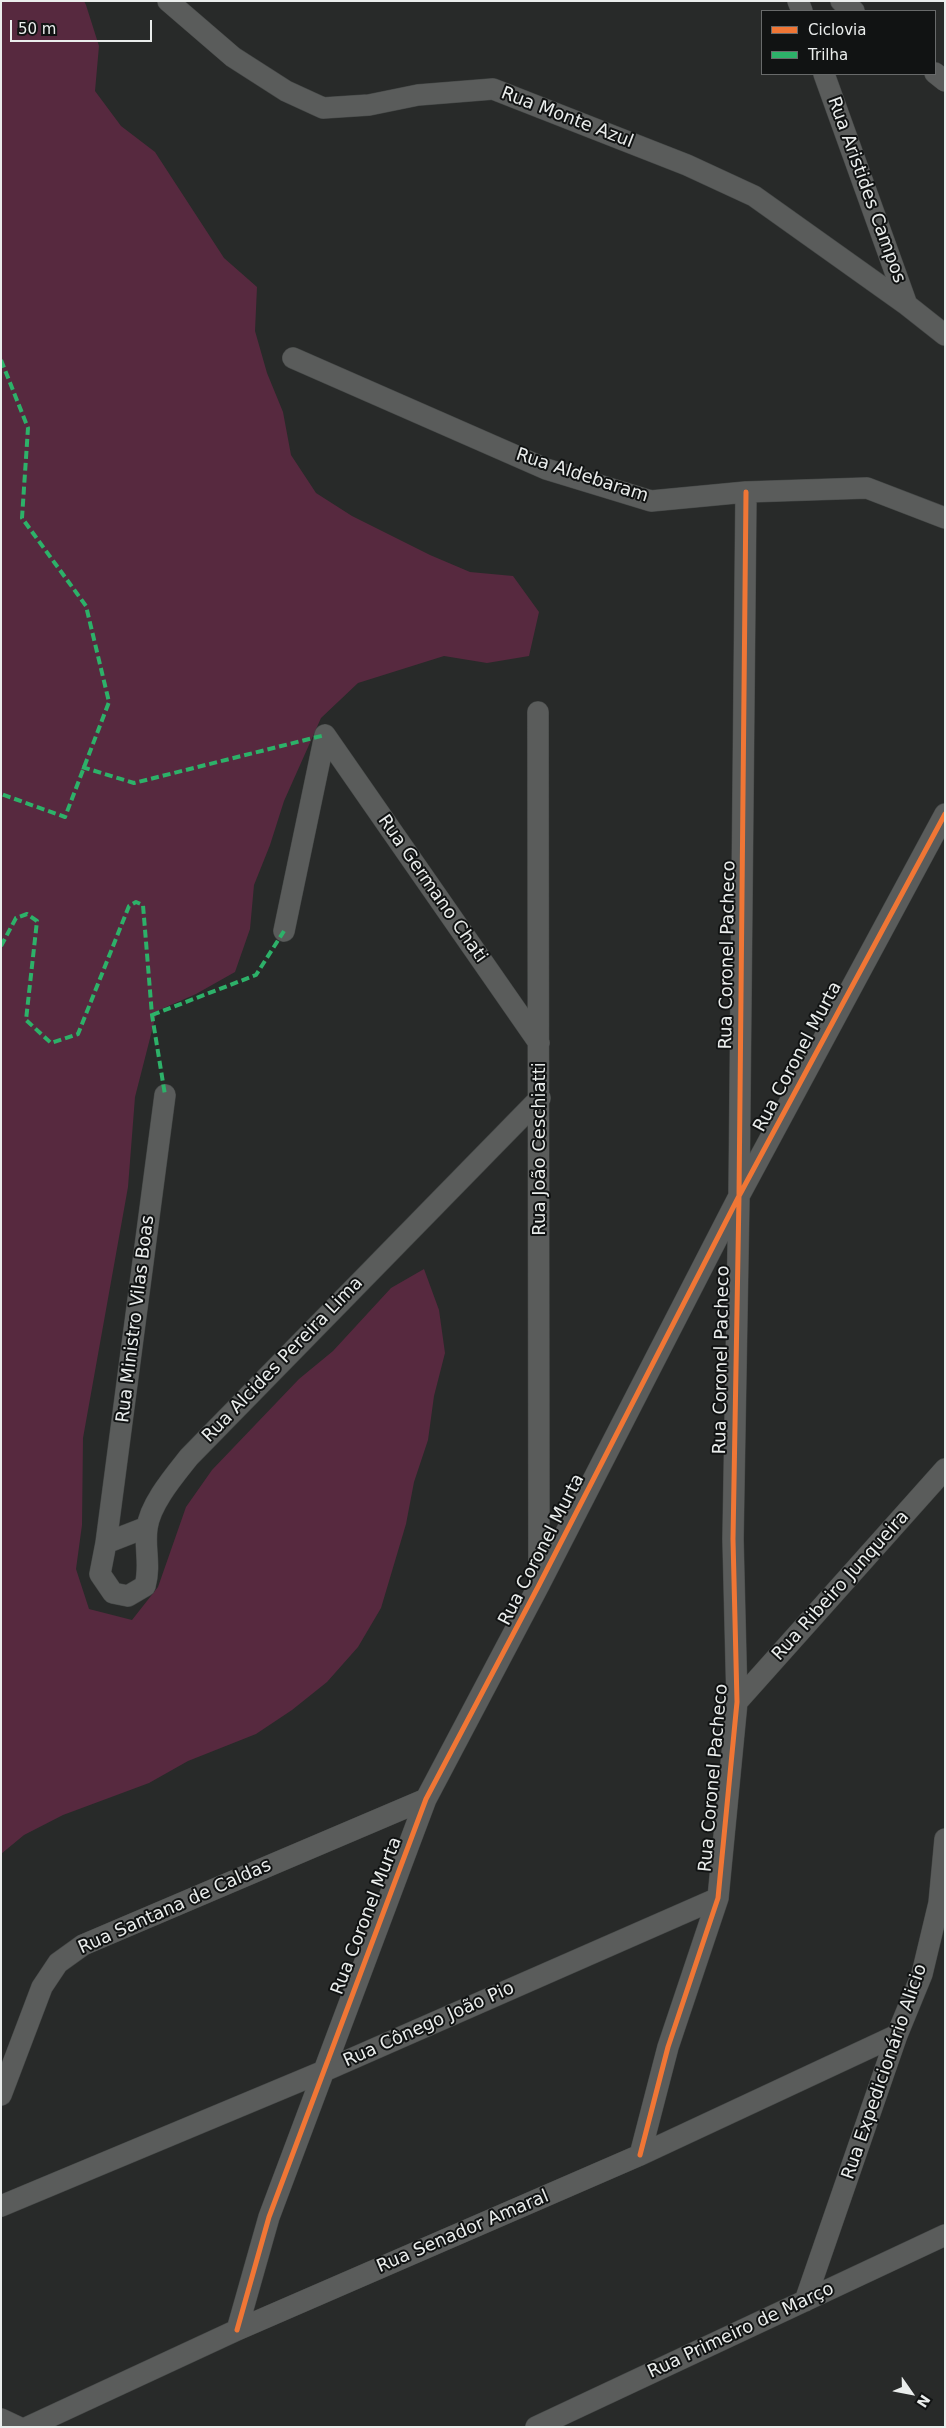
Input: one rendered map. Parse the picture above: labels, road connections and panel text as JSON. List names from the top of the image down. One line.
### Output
{"streets":{"street":["Rua Monte Azul","Rua Aristides Campos","Rua Aldebaram","Rua Germano Chati","Rua Coronel Pacheco","Rua Coronel Murta","Rua João Ceschiatti","Rua Ministro Vilas Boas","Rua Alcides Pereira Lima","Rua Ribeiro Junqueira","Rua Santana de Caldas","Rua Cônego João Pio","Rua Expedicionário Alicio","Rua Senador Amaral","Rua Primeiro de Março"]},"crossings":[["Rua Monte Azul","Rua Aristides Campos"],["Rua Aldebaram","Rua Coronel Pacheco"],["Rua Germano Chati","Rua João Ceschiatti"],["Rua Coronel Pacheco","Rua Coronel Murta"],["Rua Coronel Pacheco","Rua Ribeiro Junqueira"],["Rua Coronel Pacheco","Rua Cônego João Pio"],["Rua Coronel Pacheco","Rua Senador Amaral"],["Rua Coronel Murta","Rua João Ceschiatti"],["Rua Coronel Murta","Rua Santana de Caldas"],["Rua Coronel Murta","Rua Cônego João Pio"],["Rua Coronel Murta","Rua Senador Amaral"],["Rua João Ceschiatti","Rua Alcides Pereira Lima"],["Rua Ministro Vilas Boas","Rua Alcides Pereira Lima"],["Rua Expedicionário Alicio","Rua Senador Amaral"],["Rua Expedicionário Alicio","Rua Primeiro de Março"]],"legend":["Ciclovia","Trilha"],"scale_bar":"50 m","north":"bottom right"}
